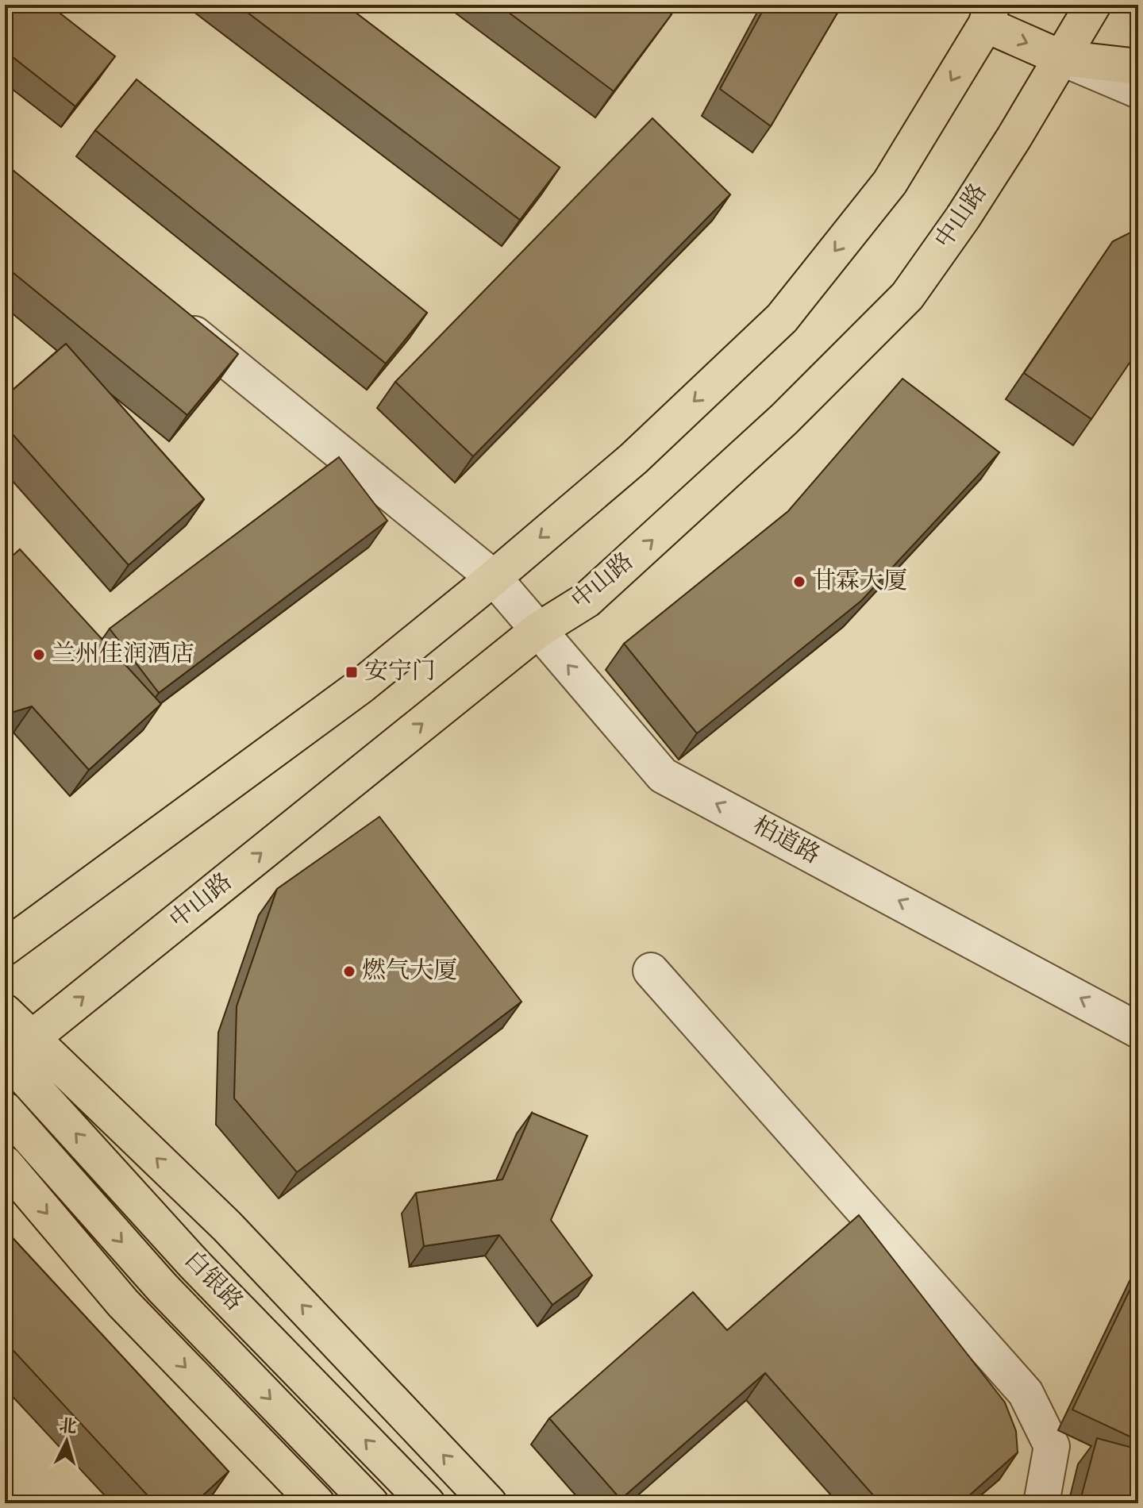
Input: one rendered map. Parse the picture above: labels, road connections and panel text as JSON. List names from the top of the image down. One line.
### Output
{"streets":{"main road":["中山路","白银路"],"street":["柏道路"]},"crossings":[["中山路","柏道路"],["中山路","白银路"]],"places":{"other":["甘霖大厦","兰州佳润酒店","燃气大厦"],"transit":["安宁门"]},"north":"top"}
